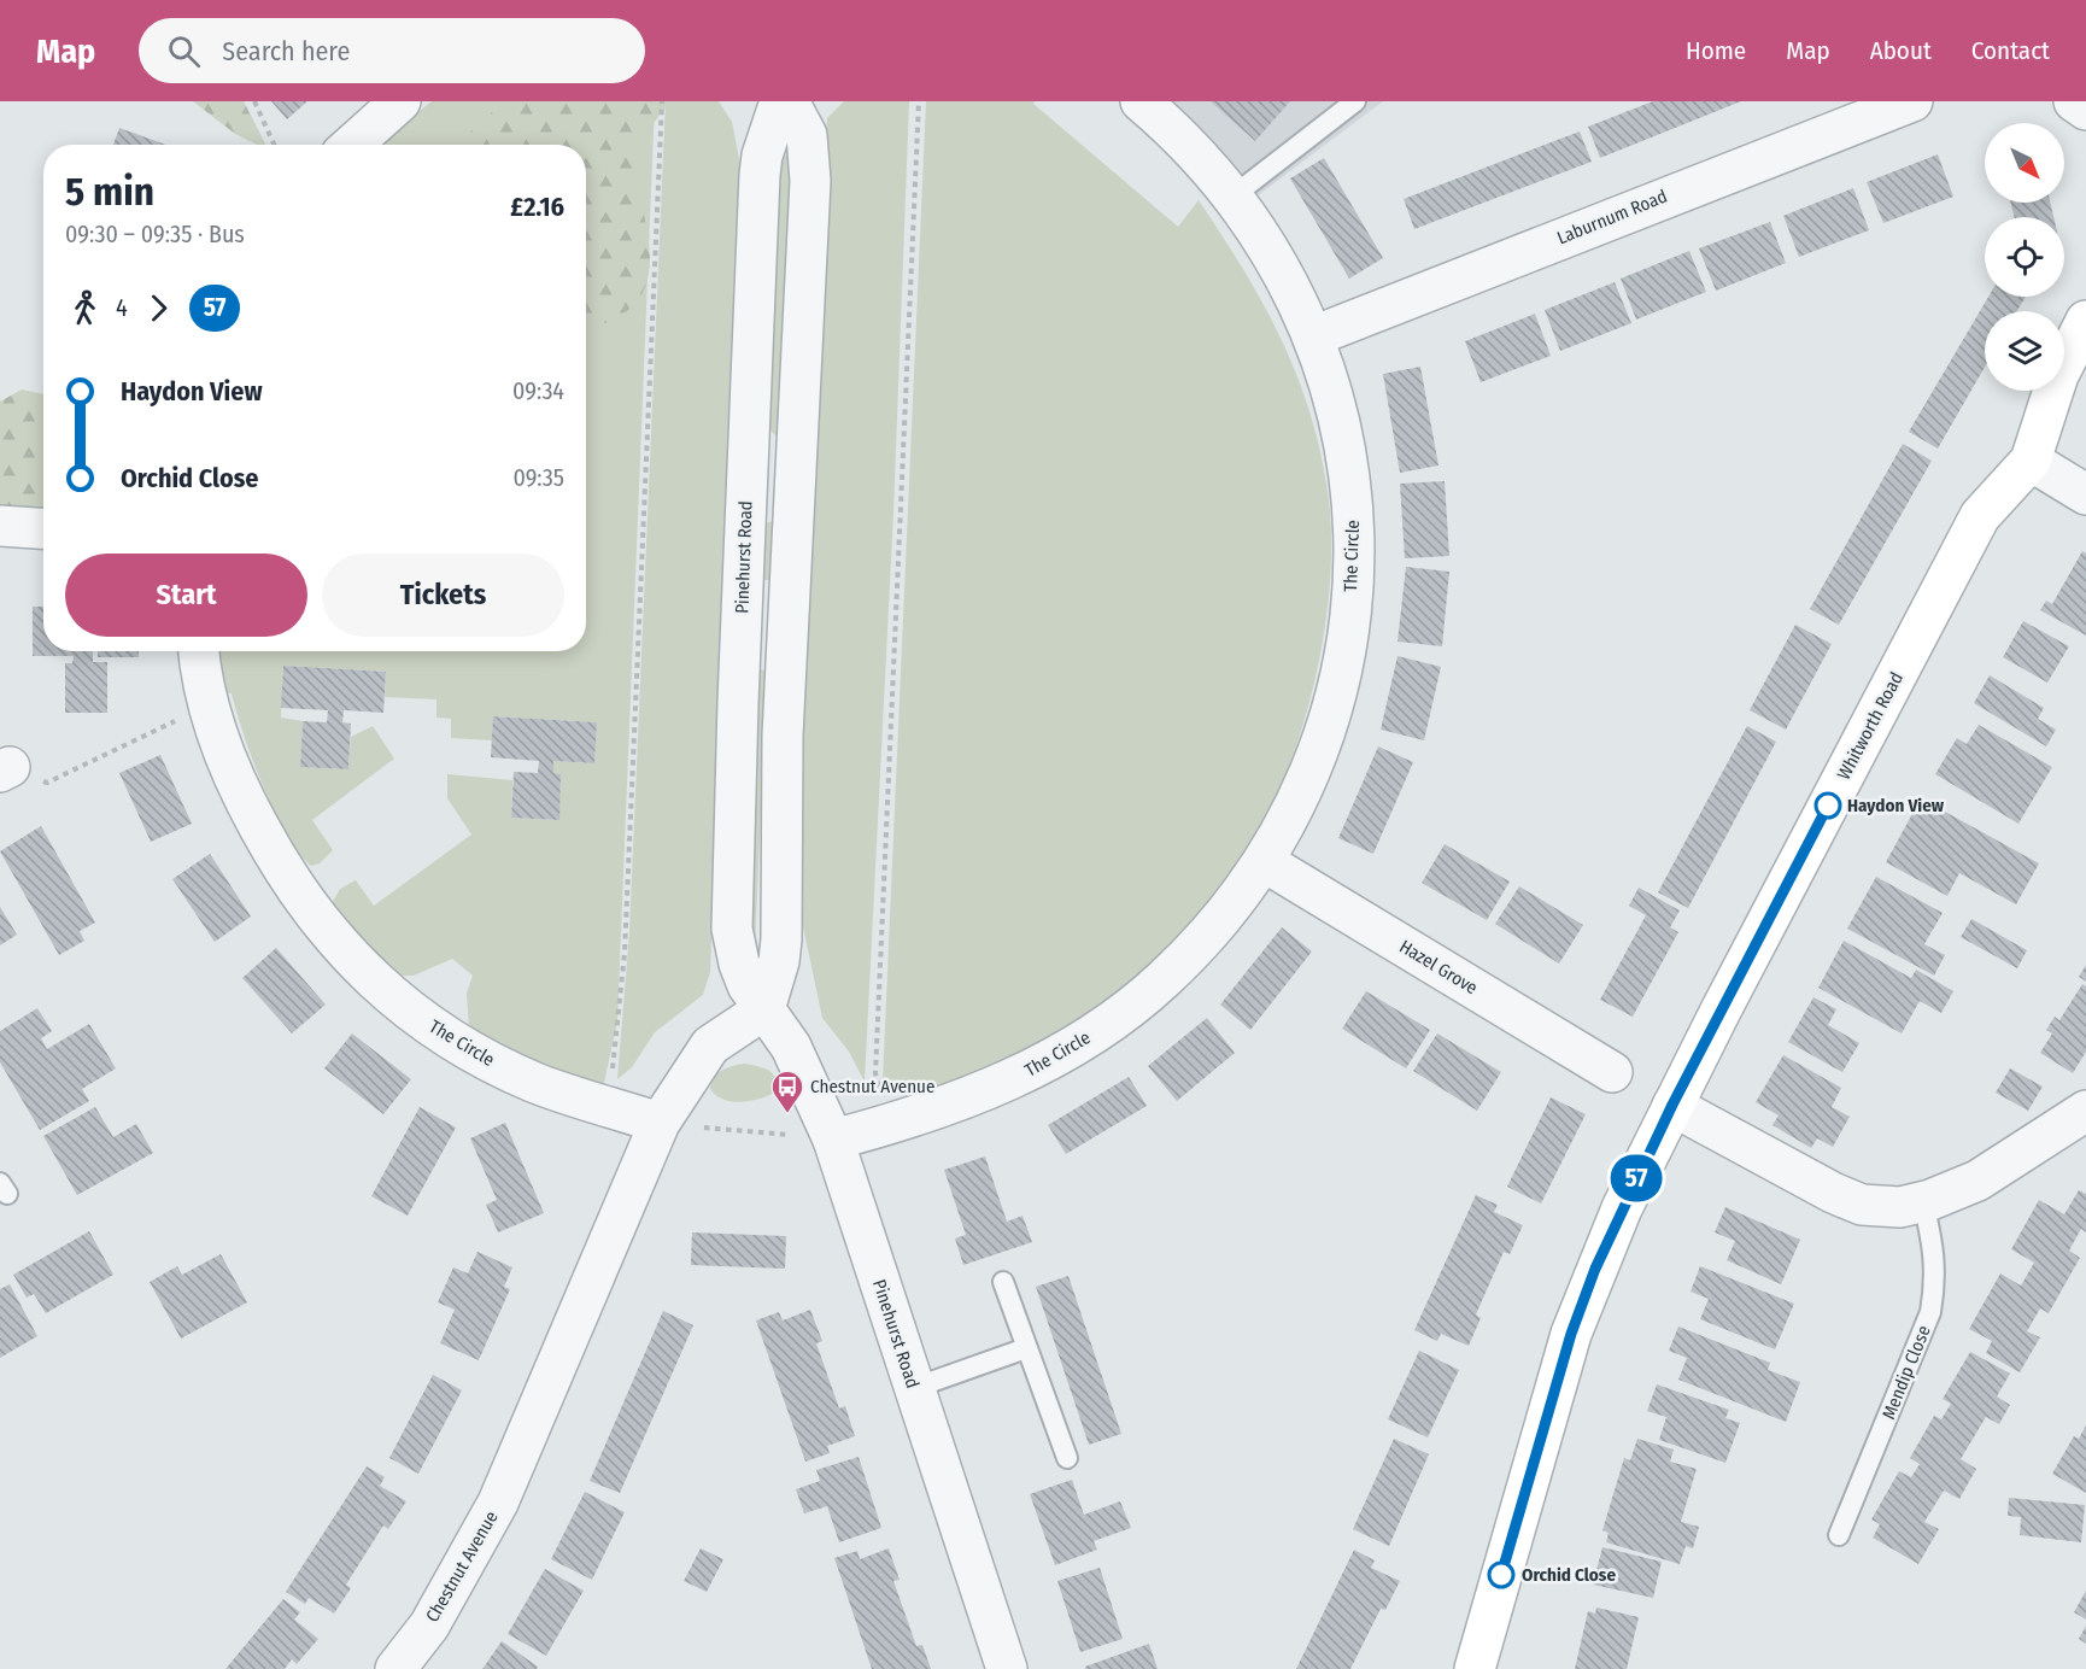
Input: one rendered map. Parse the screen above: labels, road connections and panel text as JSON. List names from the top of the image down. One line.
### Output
{"streets":{"main road":["Whitworth Road"],"street":["Laburnum Road","The Circle","Pinehurst Road","Hazel Grove","Chestnut Avenue"],"lane":["Mendip Close"]},"crossings":[["Laburnum Road","The Circle"],["The Circle","Pinehurst Road"],["The Circle","Hazel Grove"],["The Circle","Chestnut Avenue"],["Pinehurst Road","Chestnut Avenue"]],"places":{"other":["Haydon View","Orchid Close"],"bus stop":["Chestnut Avenue"]},"lines":["bus line 57"],"north":"bottom right","page":{"header":"Map","search":"Search here","nav":["Home","Map","About","Contact"],"on_map":"57","heading":["5 min","09:30 – 09:35 · Bus","£2.16"],"legs":["4","57"],"list":[{"name":"Haydon View","value":"09:34"},{"name":"Orchid Close","value":"09:35"}],"buttons":["Start","Tickets"]}}
